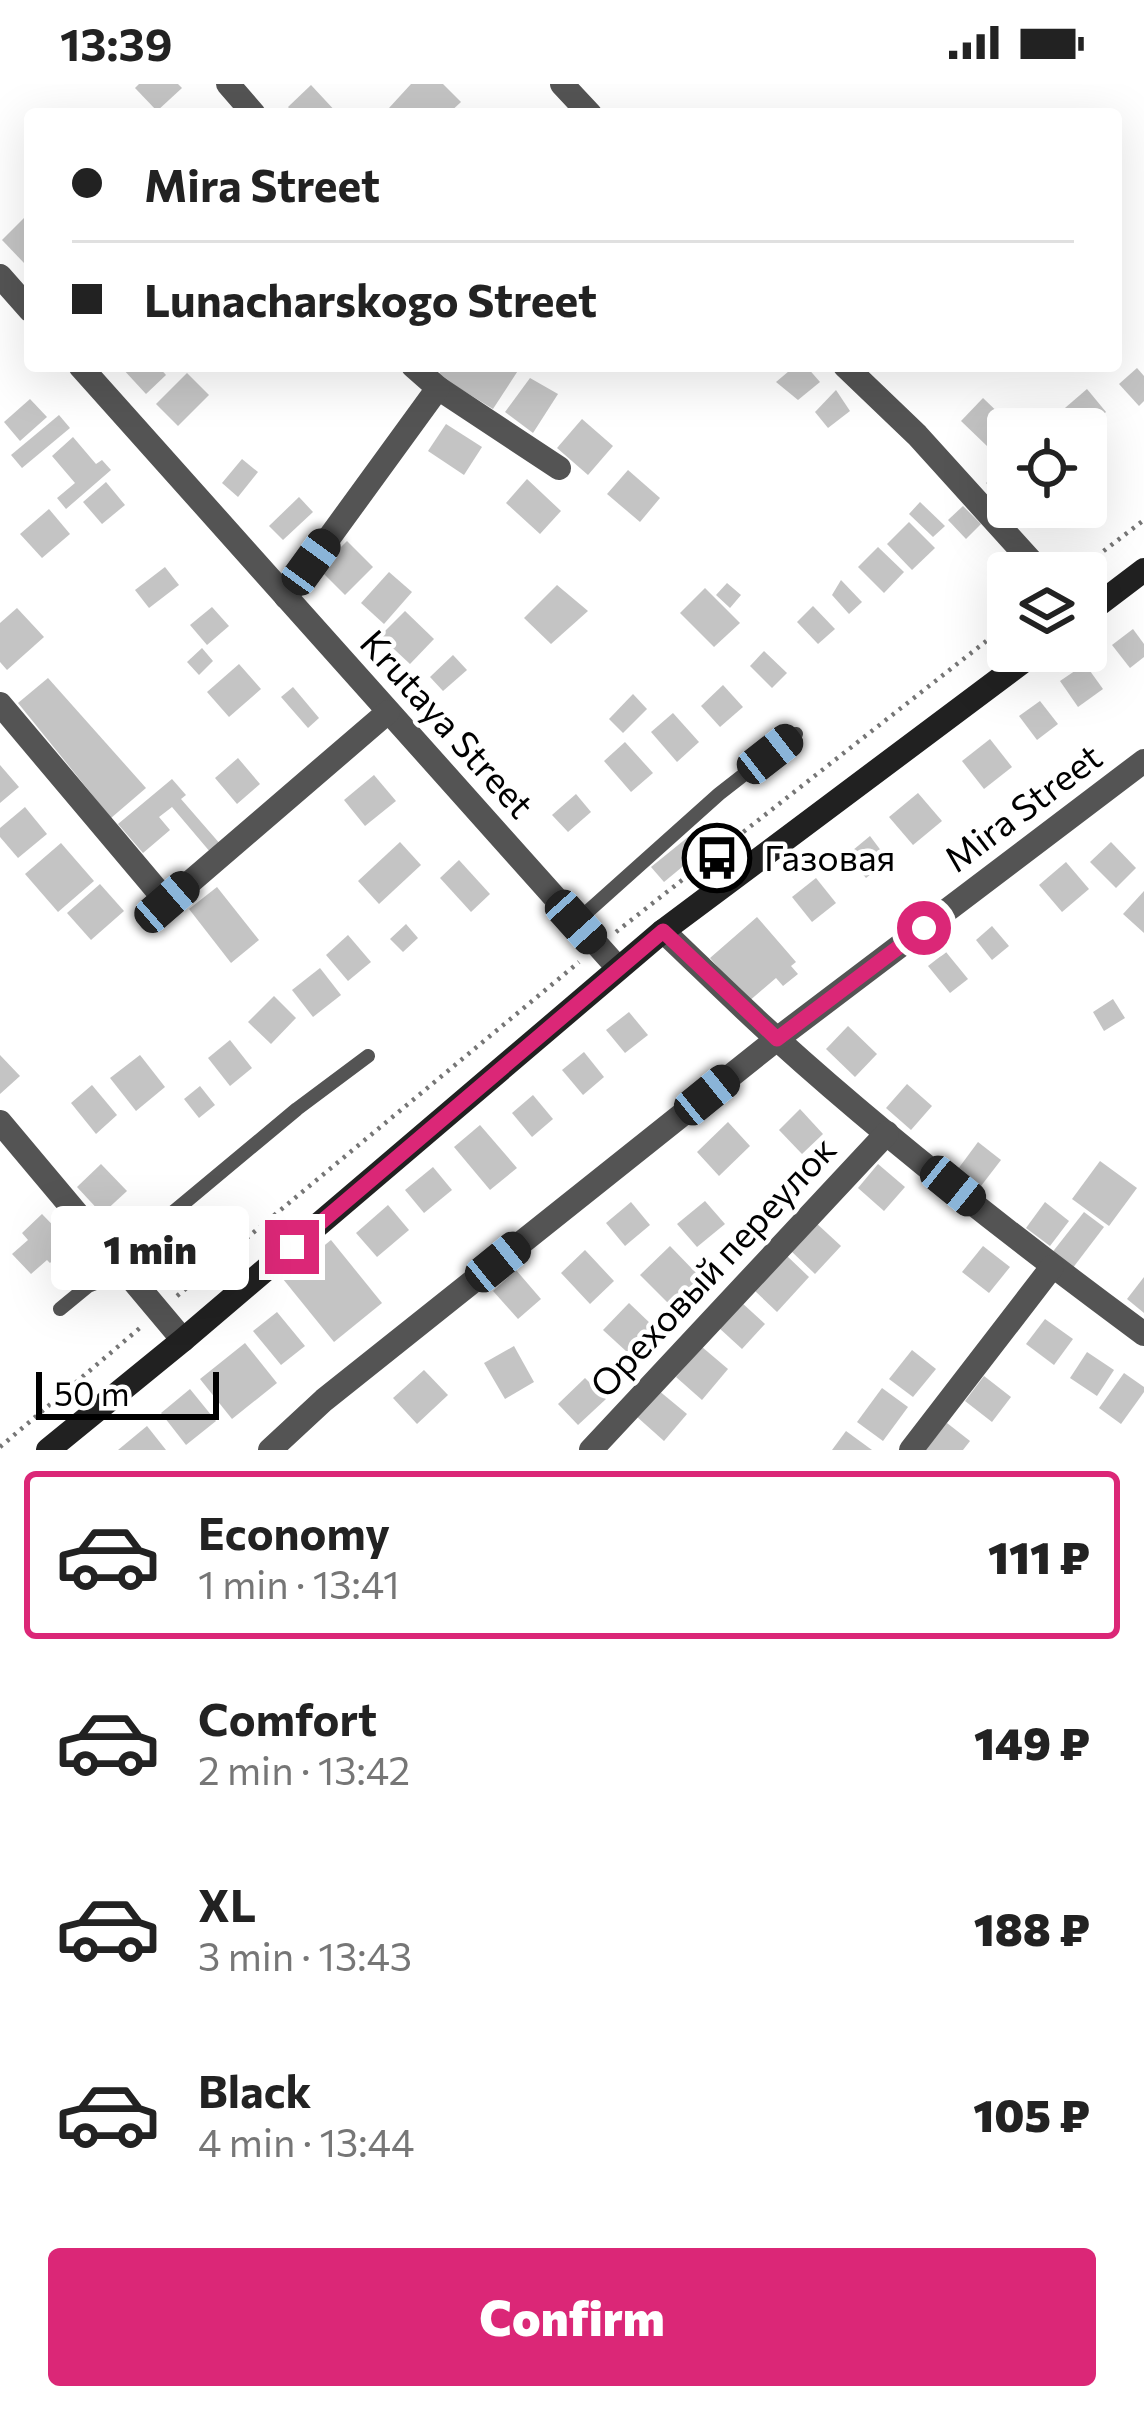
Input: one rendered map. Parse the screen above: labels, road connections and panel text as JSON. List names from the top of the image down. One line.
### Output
{"streets":{"street":["Krutaya Street","Mira Street","Ореховый переулок"]},"places":{"bus stop":["Газовая"]},"scale_bar":"50 m","page":{"status":"13:39","banner":["Mira Street","Lunacharskogo Street"],"bubble":"1 min","scale":"50 m","list":[{"name":"Economy","note":"1 min · 13:41","value":"111 ₽"},{"name":"Comfort","note":"2 min · 13:42","value":"149 ₽"},{"name":"XL","note":"3 min · 13:43","value":"188 ₽"},{"name":"Black","note":"4 min · 13:44","value":"105 ₽"}],"buttons":"Confirm"}}
